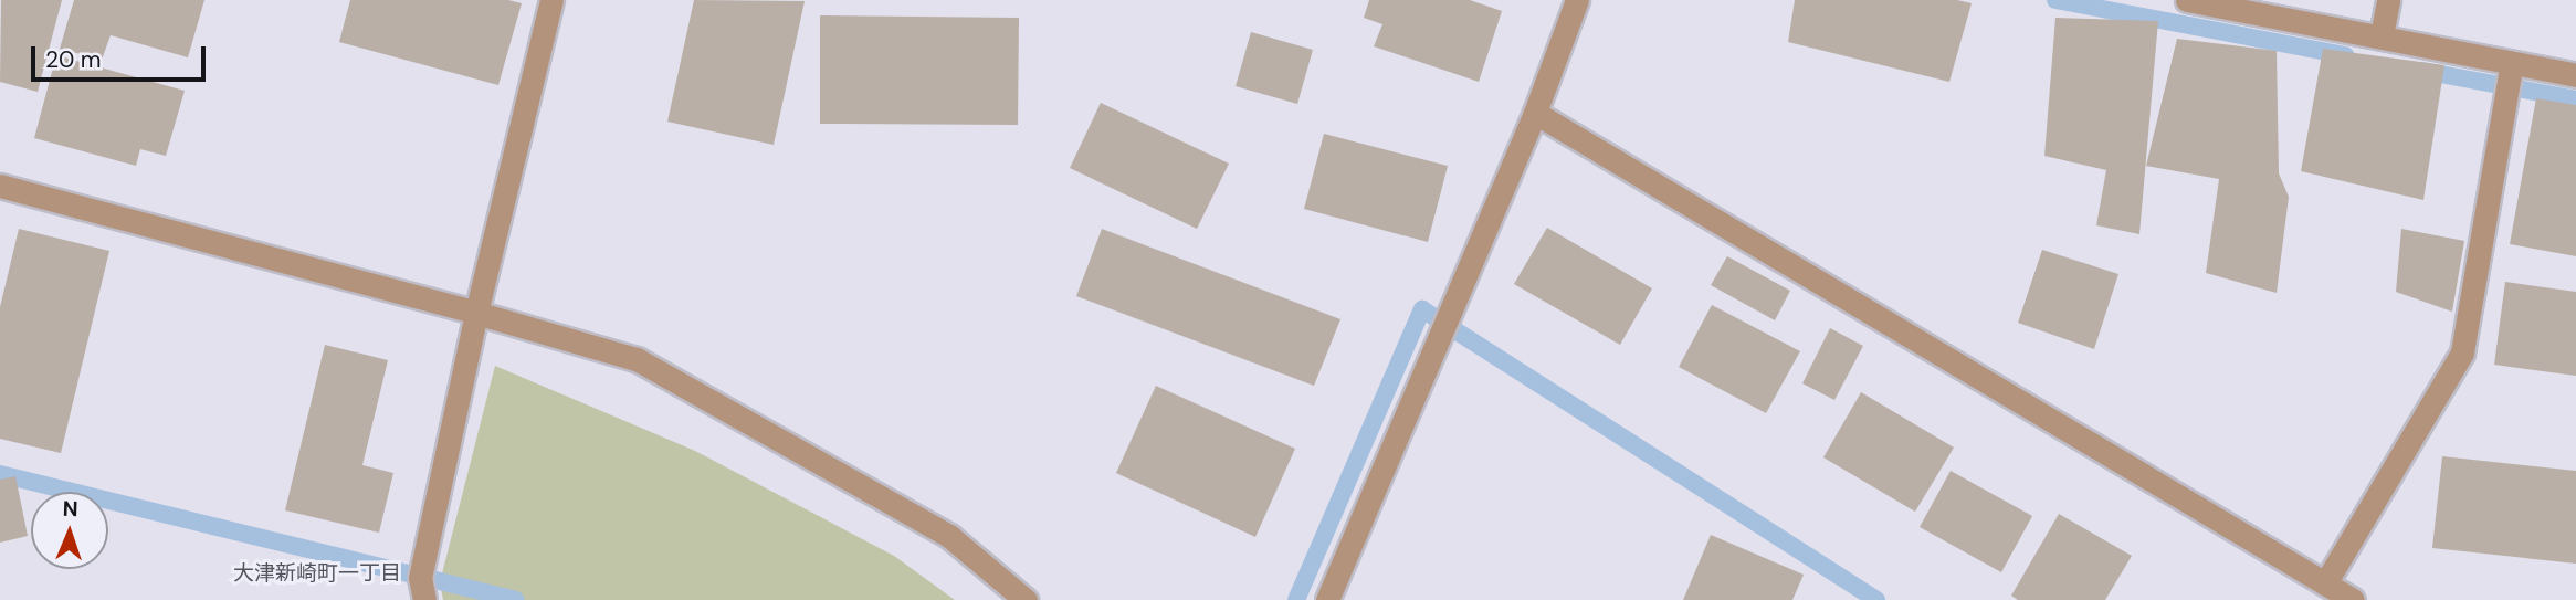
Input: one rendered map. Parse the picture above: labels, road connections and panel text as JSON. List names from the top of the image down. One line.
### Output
{"districts":["大津新崎町一丁目"],"scale_bar":"20 m","north":"top"}
